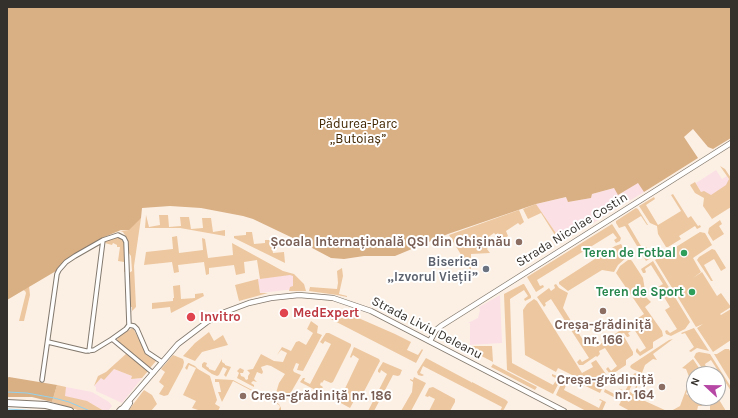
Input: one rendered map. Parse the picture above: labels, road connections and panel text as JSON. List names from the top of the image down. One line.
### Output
{"streets":{"main road":["Strada Nicolae Costin","Strada Liviu Deleanu"]},"crossings":[["Strada Nicolae Costin","Strada Liviu Deleanu"]],"parks":["Pădurea-Parc „Butoiaș”"],"places":["Școala Internațională QSI din Chișinău","Teren de Fotbal","Biserica „Izvorul Vieții”","Teren de Sport","Creșa-grădiniță nr. 166","MedExpert","Invitro","Creșa-grădiniță nr. 164","Creșa-grădiniță nr. 186"],"north":"left"}
